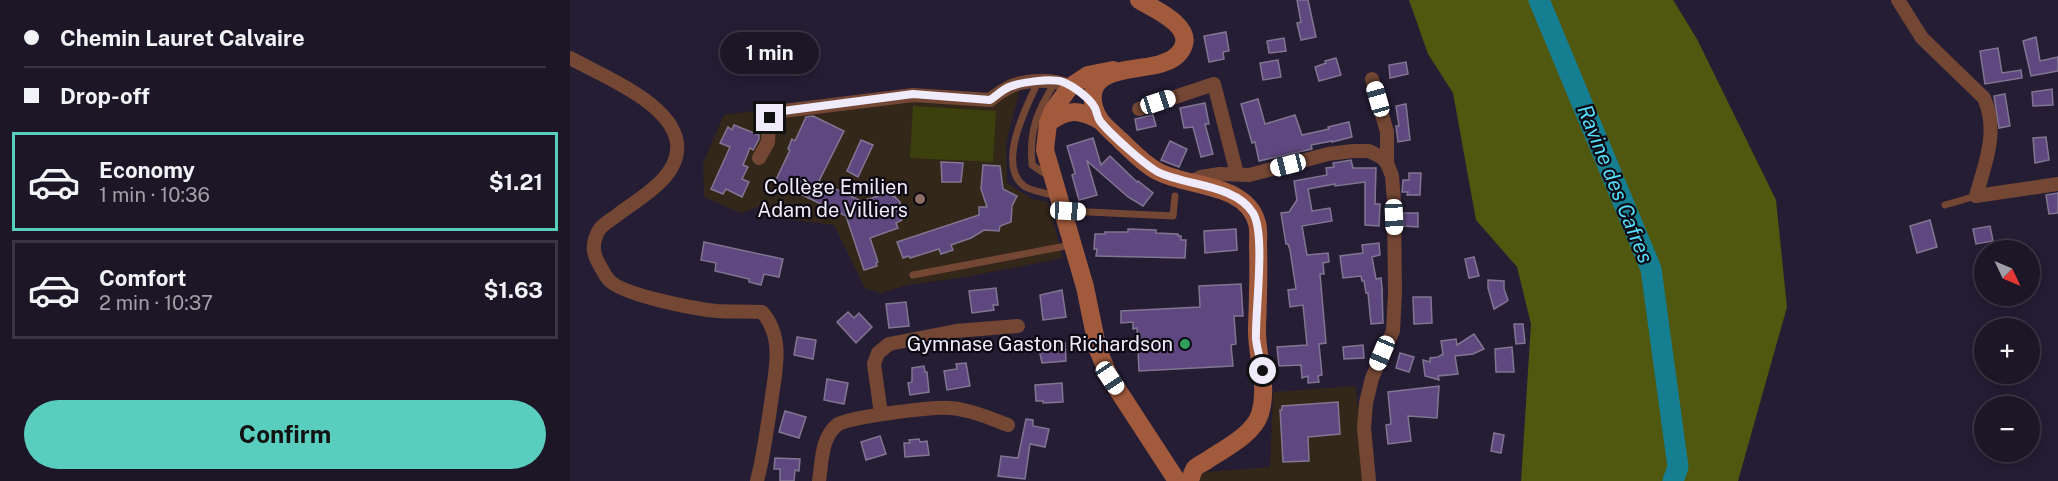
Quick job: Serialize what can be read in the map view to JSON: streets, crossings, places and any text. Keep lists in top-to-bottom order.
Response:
{
  "water": ["Ravine des Cafres"],
  "places": ["Collège Emilien Adam de Villiers", "Gymnase Gaston Richardson"],
  "north": "bottom right",
  "page": {
    "banner": ["Chemin Lauret Calvaire", "Drop-off"],
    "bubble": "1 min",
    "list": [
      {
        "name": "Economy",
        "note": "1 min · 10:36",
        "value": "$1.21"
      },
      {
        "name": "Comfort",
        "note": "2 min · 10:37",
        "value": "$1.63"
      }
    ],
    "map_buttons": ["+", "−"],
    "buttons": "Confirm"
  }
}
